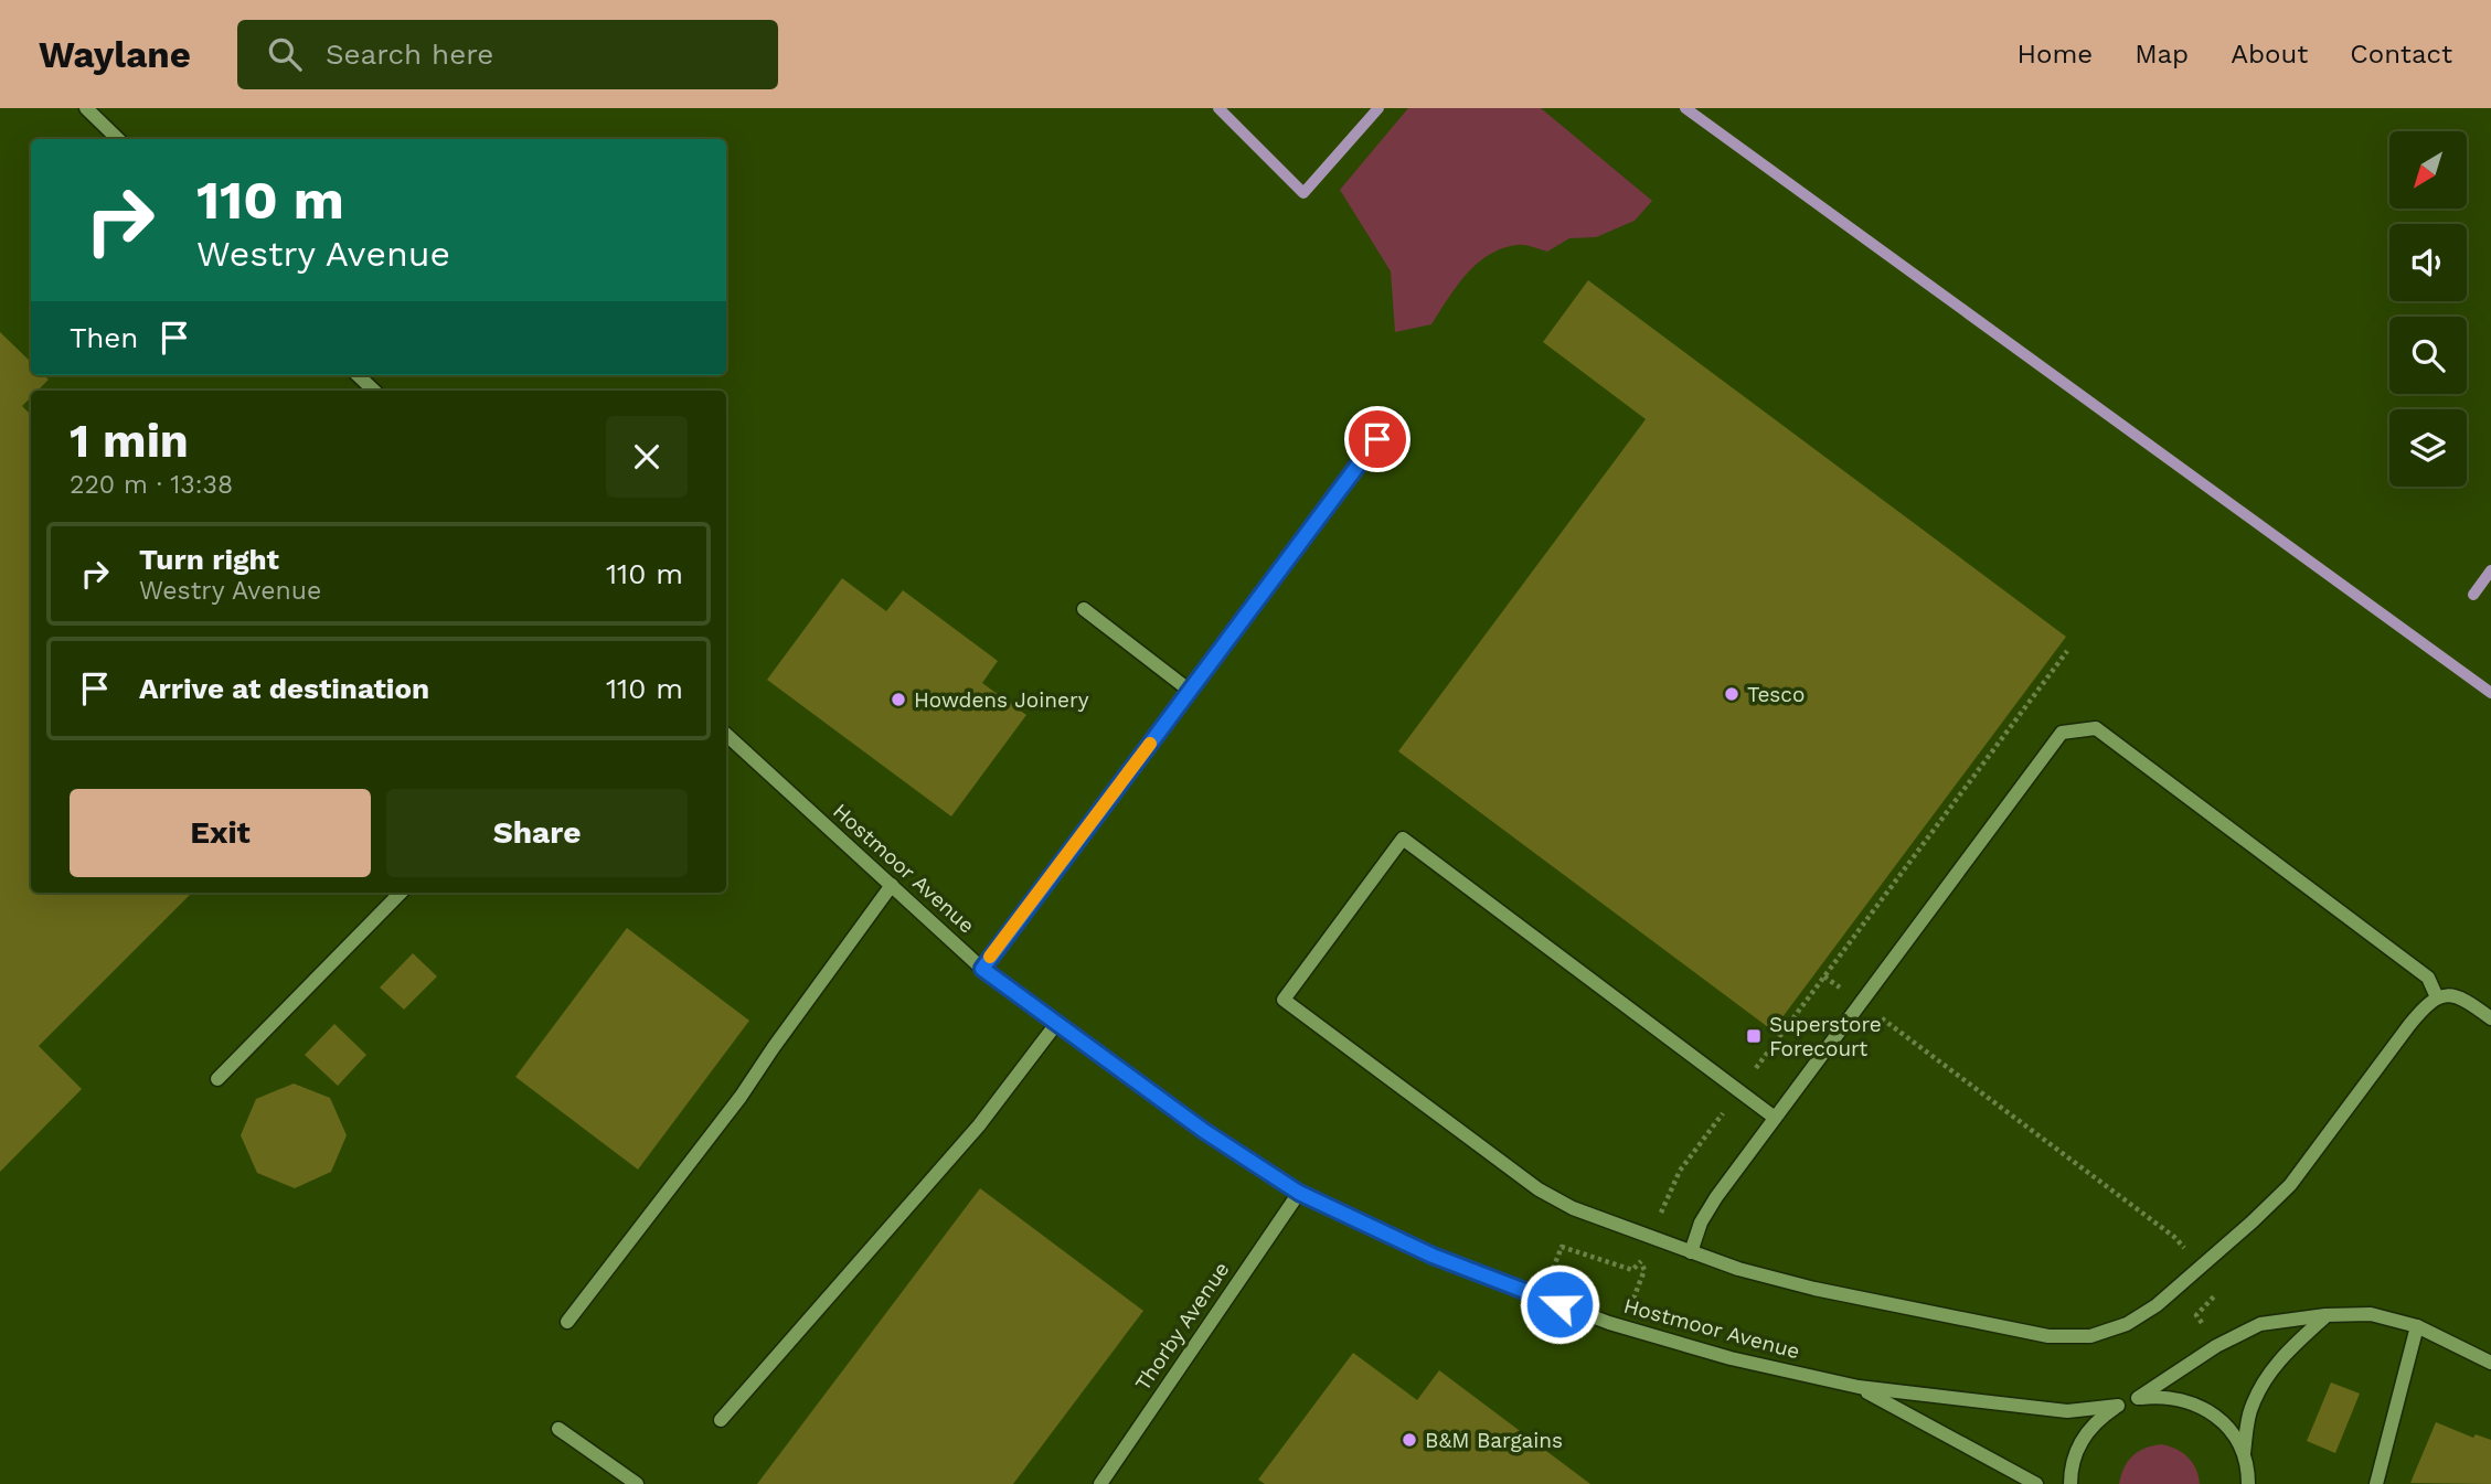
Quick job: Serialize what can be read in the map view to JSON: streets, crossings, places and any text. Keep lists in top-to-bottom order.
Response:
{
  "streets": {
    "street": ["Hostmoor Avenue", "Thorby Avenue"]
  },
  "crossings": [
    ["Hostmoor Avenue", "Thorby Avenue"]
  ],
  "places": {
    "other": ["Tesco", "Howdens Joinery", "B&M Bargains"],
    "transit": ["Superstore Forecourt"]
  },
  "north": "bottom left",
  "page": {
    "header": "Waylane",
    "search": "Search here",
    "nav": [
      "Home",
      "Map",
      "About",
      "Contact"
    ],
    "turn": ["110 m", "Westry Avenue"],
    "then": "Then",
    "heading": ["1 min", "220 m · 13:38"],
    "list": [
      {
        "name": "Turn right",
        "note": "Westry Avenue",
        "value": "110 m"
      },
      {
        "name": "Arrive at destination",
        "value": "110 m"
      }
    ],
    "buttons": ["Exit", "Share"]
  }
}
